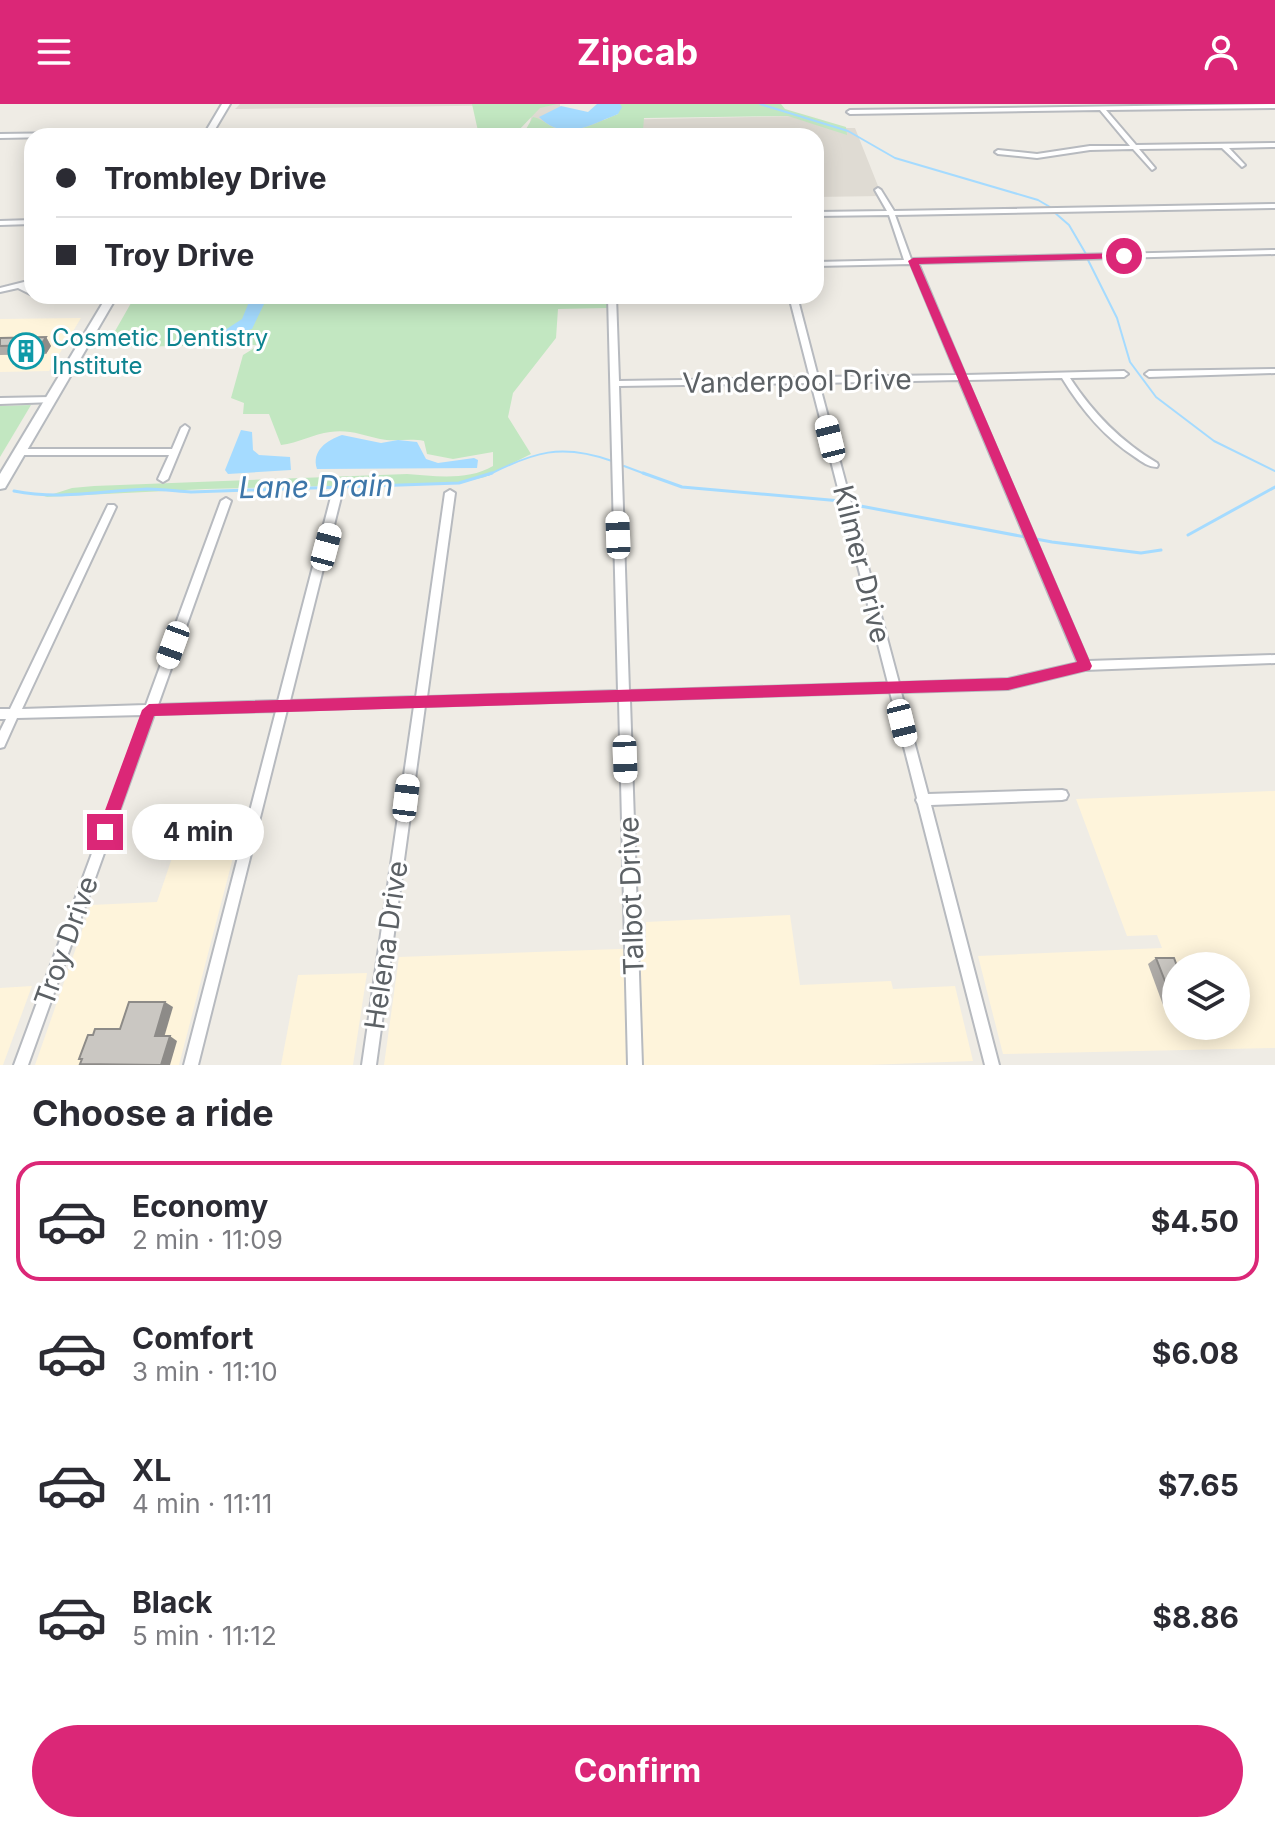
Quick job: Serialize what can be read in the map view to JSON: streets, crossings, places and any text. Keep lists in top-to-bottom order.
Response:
{
  "streets": {
    "street": [
      "Vanderpool Drive",
      "Kilmer Drive",
      "Talbot Drive",
      "Troy Drive",
      "Helena Drive"
    ]
  },
  "crossings": [
    ["Vanderpool Drive", "Kilmer Drive"],
    ["Vanderpool Drive", "Talbot Drive"]
  ],
  "water": ["Lane Drain"],
  "places": {
    "building": ["Cosmetic Dentistry Institute"]
  },
  "page": {
    "header": "Zipcab",
    "banner": ["Trombley Drive", "Troy Drive"],
    "bubble": "4 min",
    "heading": "Choose a ride",
    "list": [
      {
        "name": "Economy",
        "note": "2 min · 11:09",
        "value": "$4.50"
      },
      {
        "name": "Comfort",
        "note": "3 min · 11:10",
        "value": "$6.08"
      },
      {
        "name": "XL",
        "note": "4 min · 11:11",
        "value": "$7.65"
      },
      {
        "name": "Black",
        "note": "5 min · 11:12",
        "value": "$8.86"
      }
    ],
    "buttons": "Confirm"
  }
}
